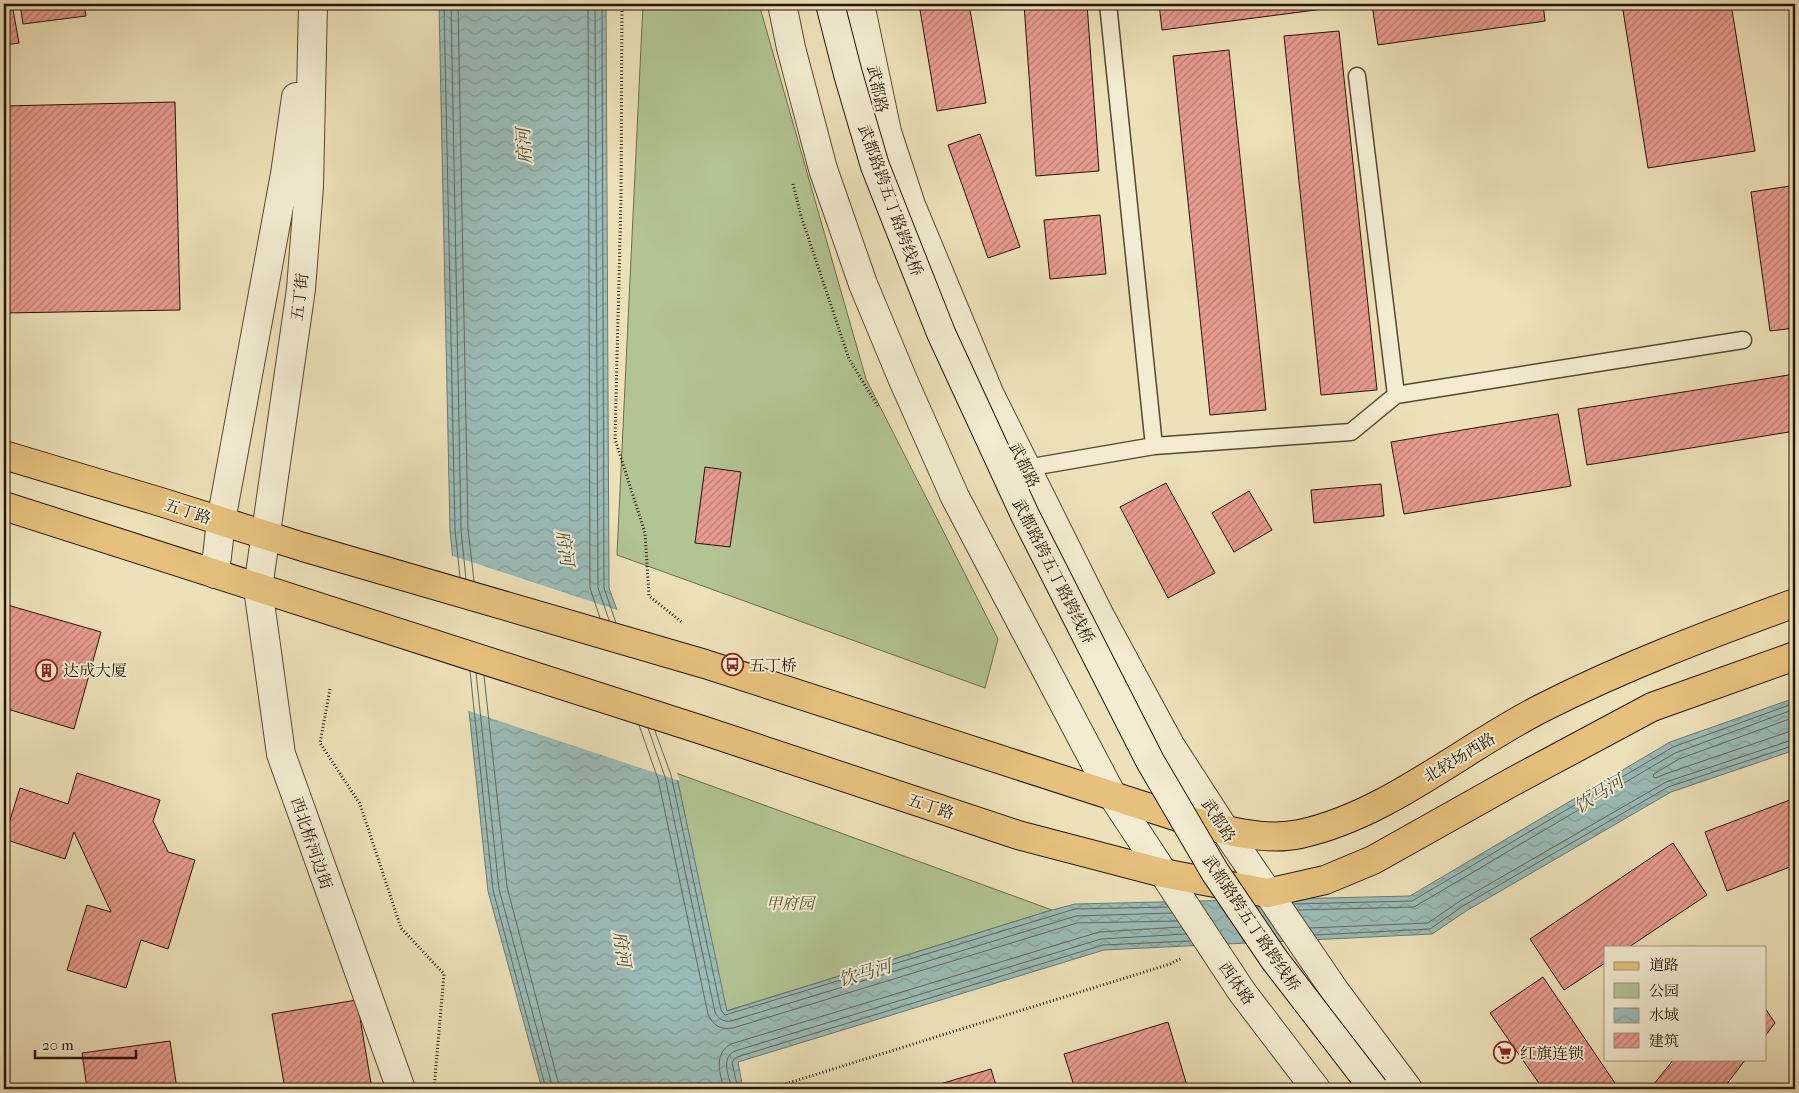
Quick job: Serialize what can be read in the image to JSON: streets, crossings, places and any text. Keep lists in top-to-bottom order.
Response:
{
  "streets": {
    "main road": ["五丁路", "北较场西路"],
    "street": [
      "武都路",
      "武都路跨五丁路跨线桥",
      "五丁街",
      "西北桥河边街",
      "西体路"
    ]
  },
  "crossings": [
    ["武都路", "北较场西路"],
    ["五丁街", "五丁路"],
    ["五丁街", "西北桥河边街"],
    ["五丁路", "北较场西路"],
    ["五丁路", "西北桥河边街"],
    ["五丁路", "西体路"]
  ],
  "water": ["府河", "饮马河"],
  "parks": ["甲府园"],
  "places": {
    "bus stop": ["五丁桥"],
    "building": ["达成大厦"],
    "supermarket": ["红旗连锁"]
  },
  "legend": [
    "道路",
    "公园",
    "水域",
    "建筑"
  ],
  "scale_bar": "20 m"
}
